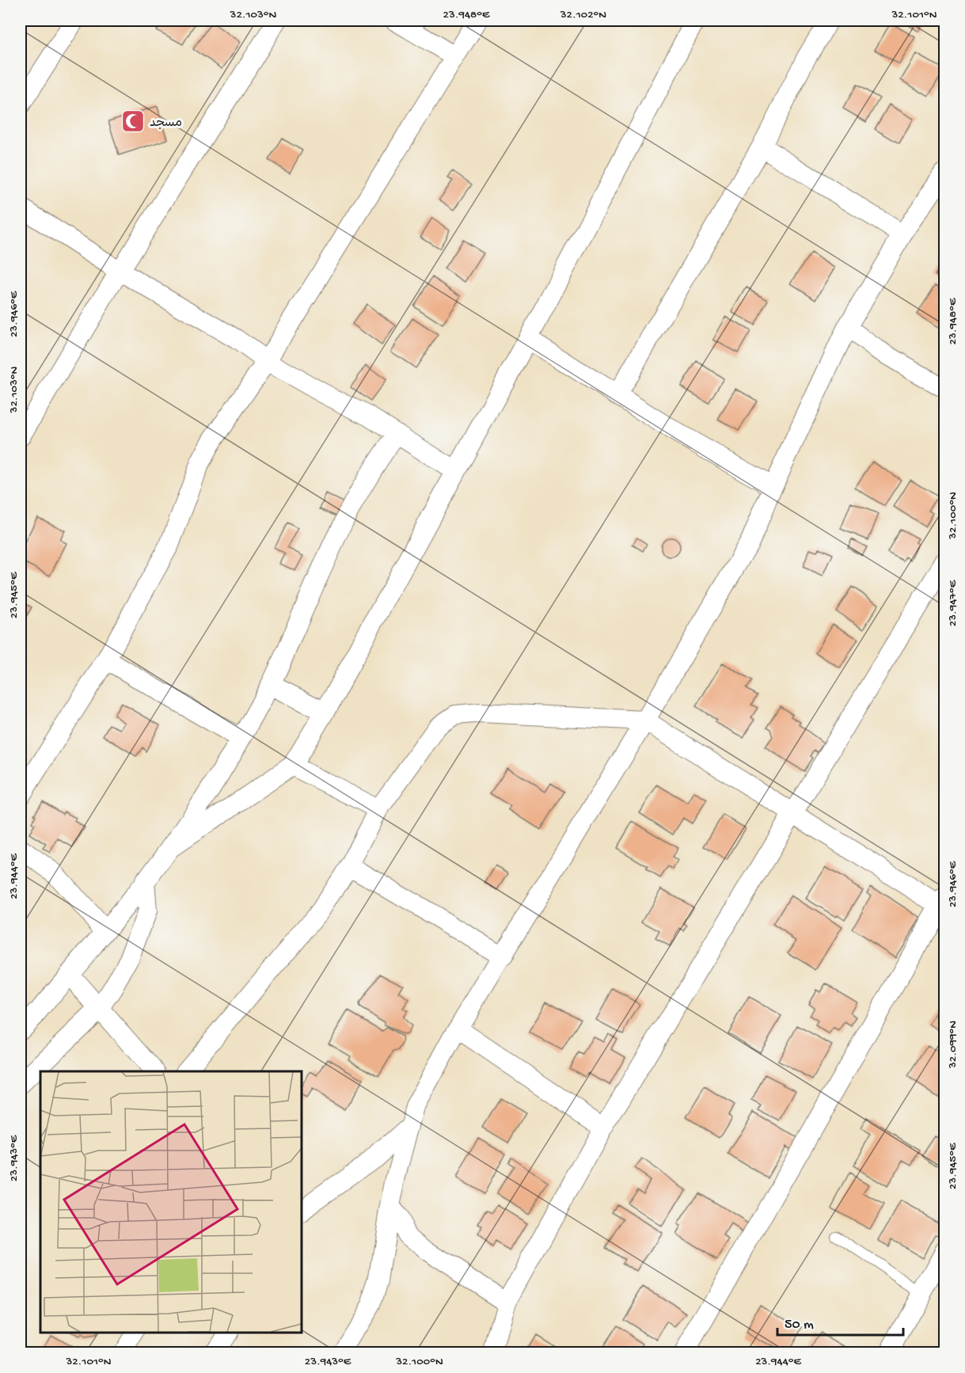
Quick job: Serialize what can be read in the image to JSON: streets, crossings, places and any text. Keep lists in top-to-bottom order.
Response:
{
  "places": {
    "mosque": ["مسجد"]
  },
  "scale_bar": "50 m",
  "coordinates": [
    "32.103°N",
    "23.948°E",
    "32.102°N",
    "32.101°N",
    "23.946°E",
    "32.100°N",
    "23.945°E",
    "23.947°E",
    "23.944°E",
    "32.099°N",
    "23.943°E"
  ]
}
